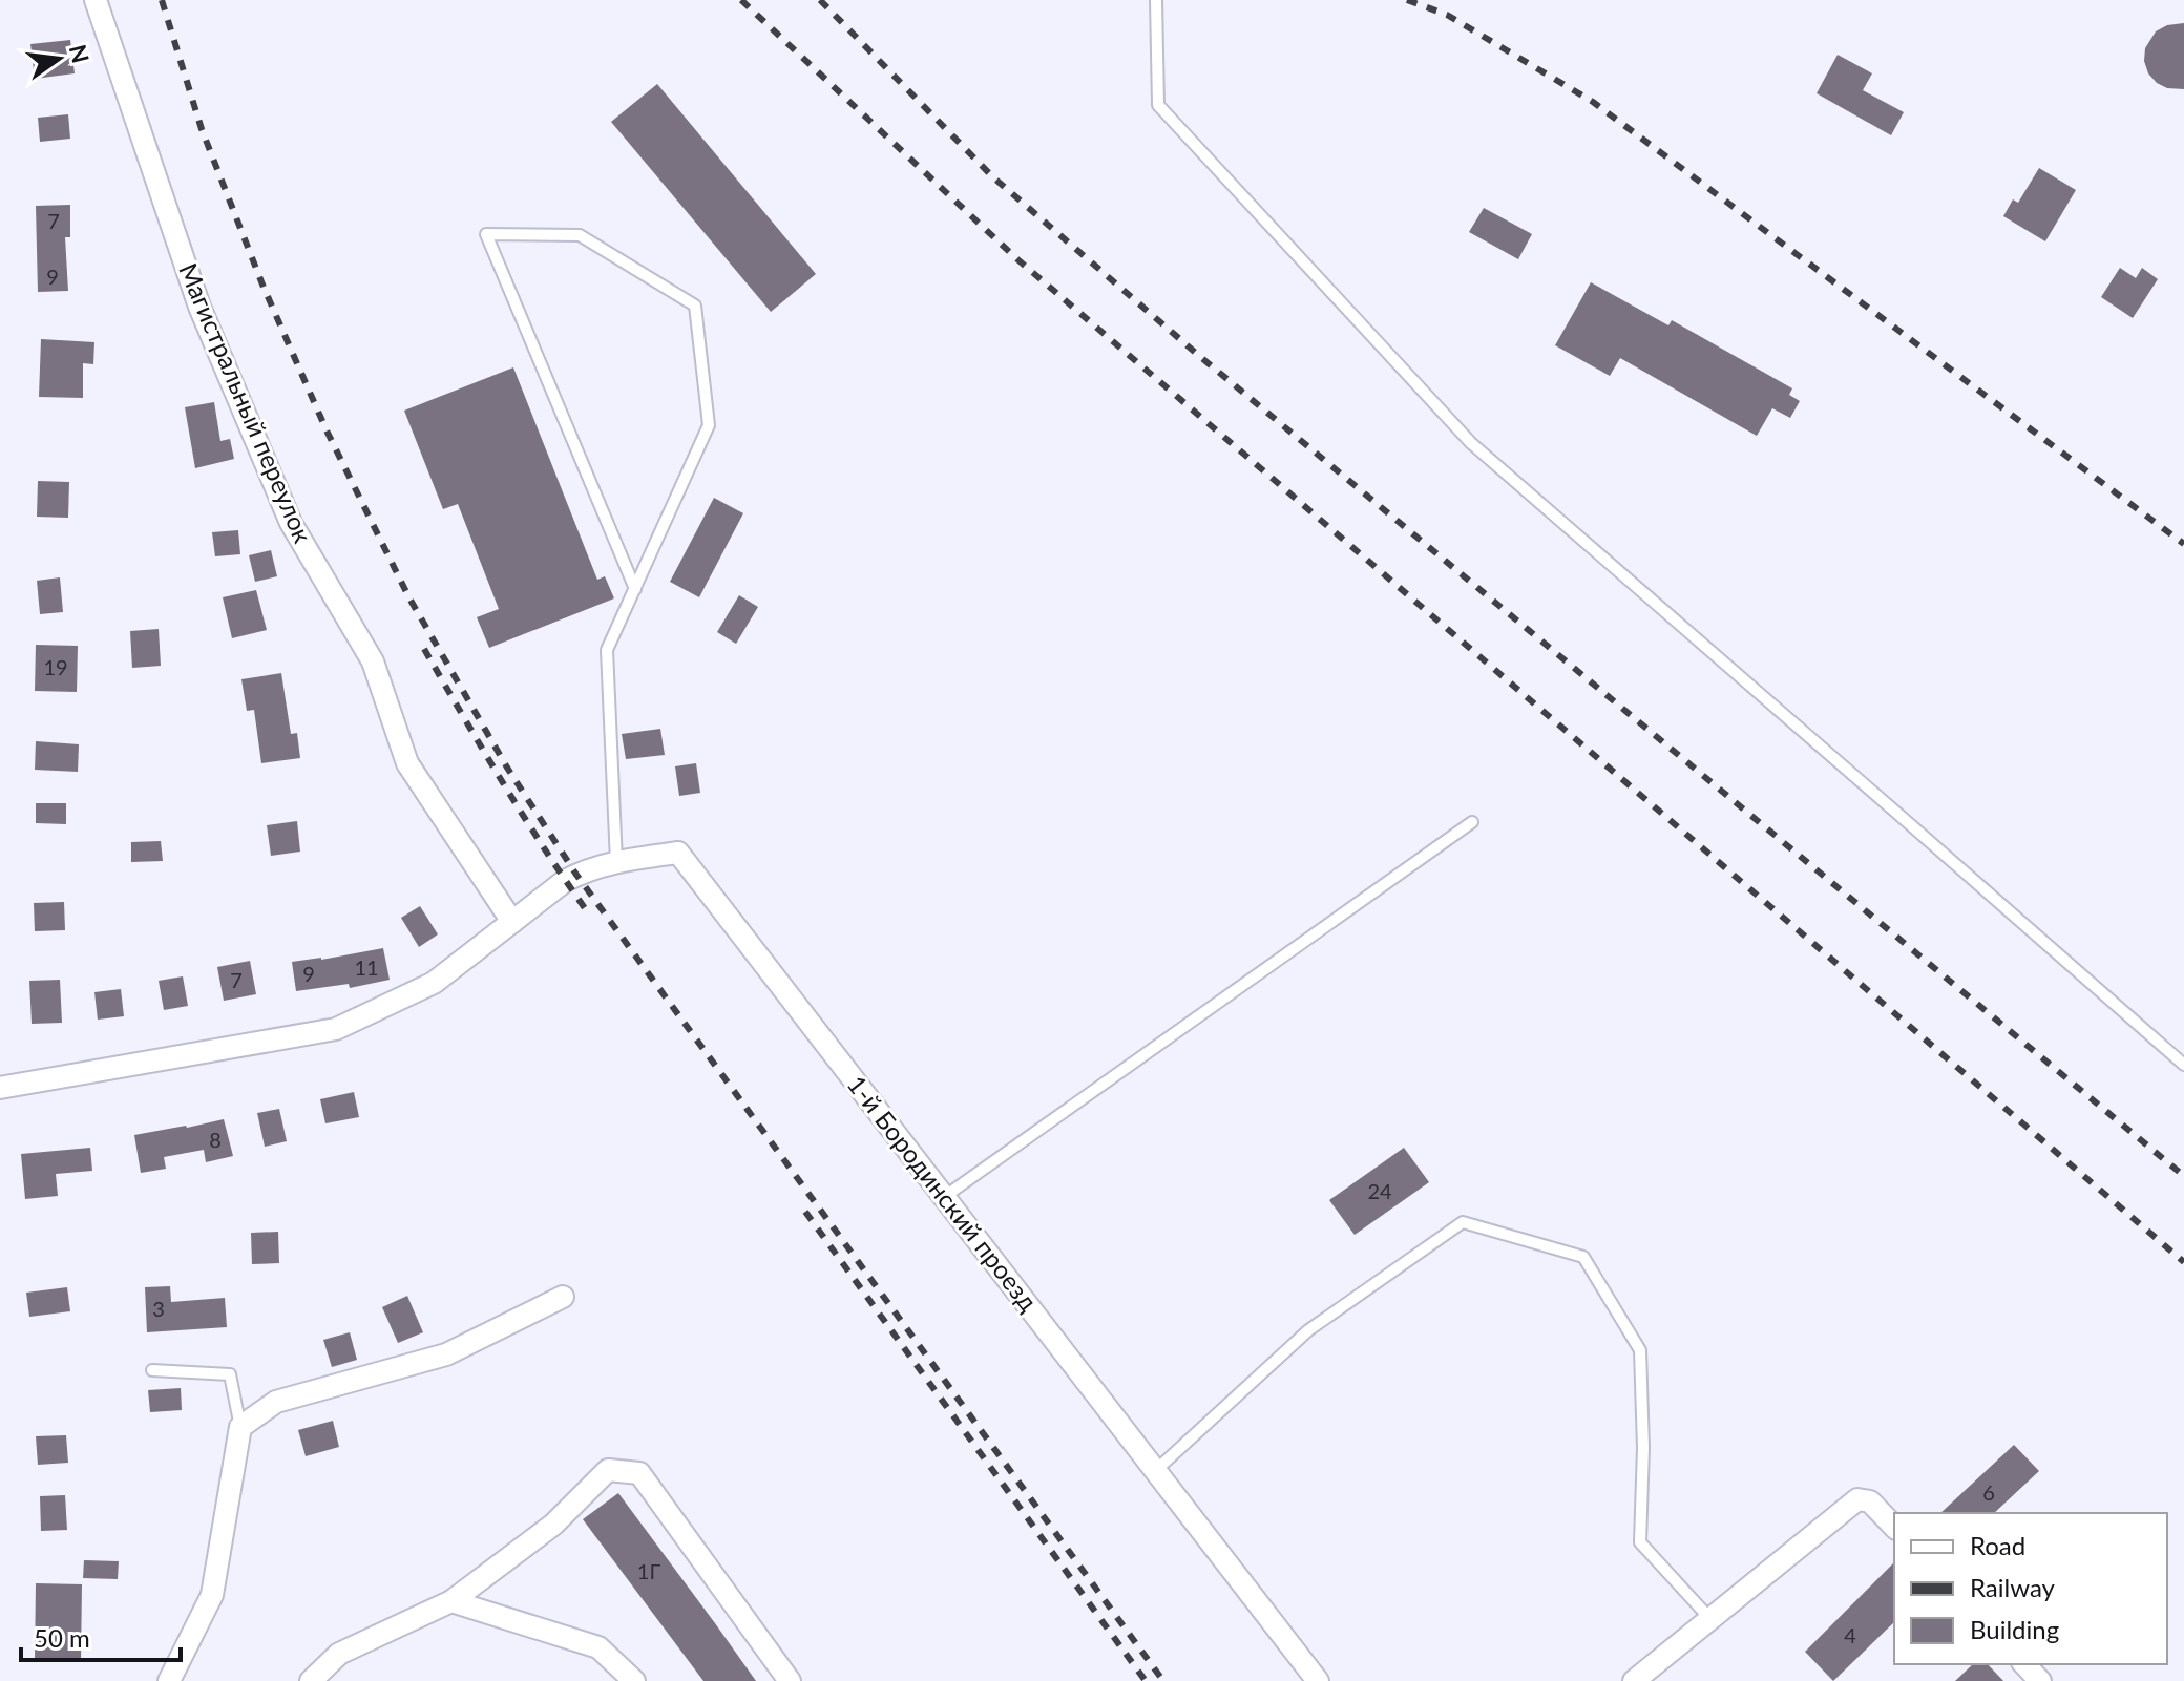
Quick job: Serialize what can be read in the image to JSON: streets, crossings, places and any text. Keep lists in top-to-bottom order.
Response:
{
  "streets": {
    "street": ["Магистральный переулок", "1-й Бородинский проезд"]
  },
  "crossings": [
    ["Магистральный переулок", "1-й Бородинский проезд"]
  ],
  "house_numbers": [
    "7",
    "9",
    "19",
    "11",
    "9",
    "7",
    "8",
    "24",
    "3",
    "6",
    "1Г",
    "4"
  ],
  "legend": ["Road", "Railway", "Building"],
  "scale_bar": "50 m",
  "north": "right"
}
